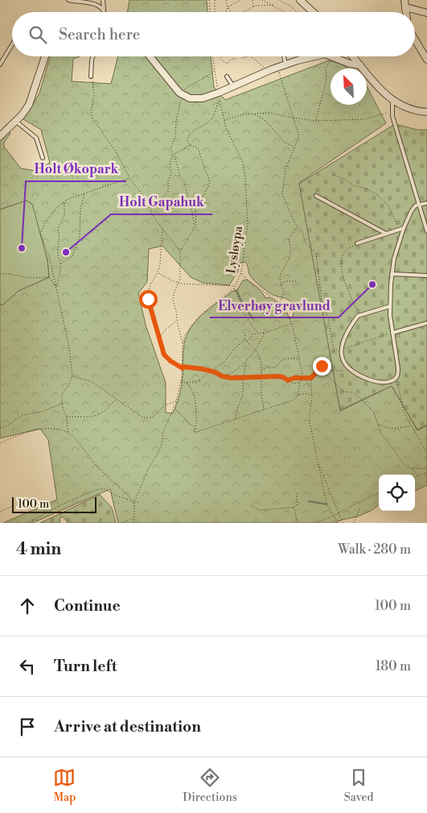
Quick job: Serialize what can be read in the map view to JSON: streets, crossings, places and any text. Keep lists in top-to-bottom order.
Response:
{
  "streets": {
    "path": ["Lysløypa"]
  },
  "places": ["Holt Økopark", "Holt Gapahuk", "Elverhøy gravlund"],
  "scale_bar": "100 m",
  "north": "top left",
  "page": {
    "search": "Search here",
    "scale": "100 m",
    "heading": ["4 min", "Walk · 280 m"],
    "list": [
      ["Continue", "100 m"],
      ["Turn left", "180 m"],
      "Arrive at destination"
    ],
    "nav": ["Map", "Directions", "Saved"]
  }
}
